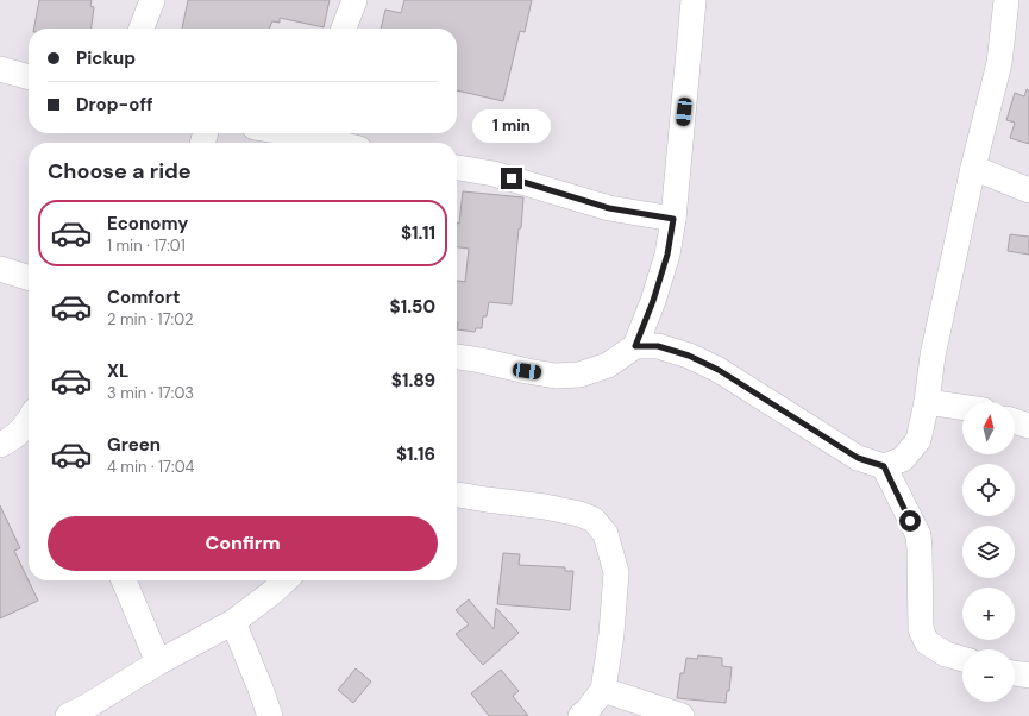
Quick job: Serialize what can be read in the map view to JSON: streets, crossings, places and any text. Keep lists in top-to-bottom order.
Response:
{
  "north": "top",
  "page": {
    "banner": ["Pickup", "Drop-off"],
    "bubble": "1 min",
    "heading": "Choose a ride",
    "list": [
      {
        "name": "Economy",
        "note": "1 min · 17:01",
        "value": "$1.11"
      },
      {
        "name": "Comfort",
        "note": "2 min · 17:02",
        "value": "$1.50"
      },
      {
        "name": "XL",
        "note": "3 min · 17:03",
        "value": "$1.89"
      },
      {
        "name": "Green",
        "note": "4 min · 17:04",
        "value": "$1.16"
      }
    ],
    "map_buttons": ["+", "−"],
    "buttons": "Confirm"
  }
}
